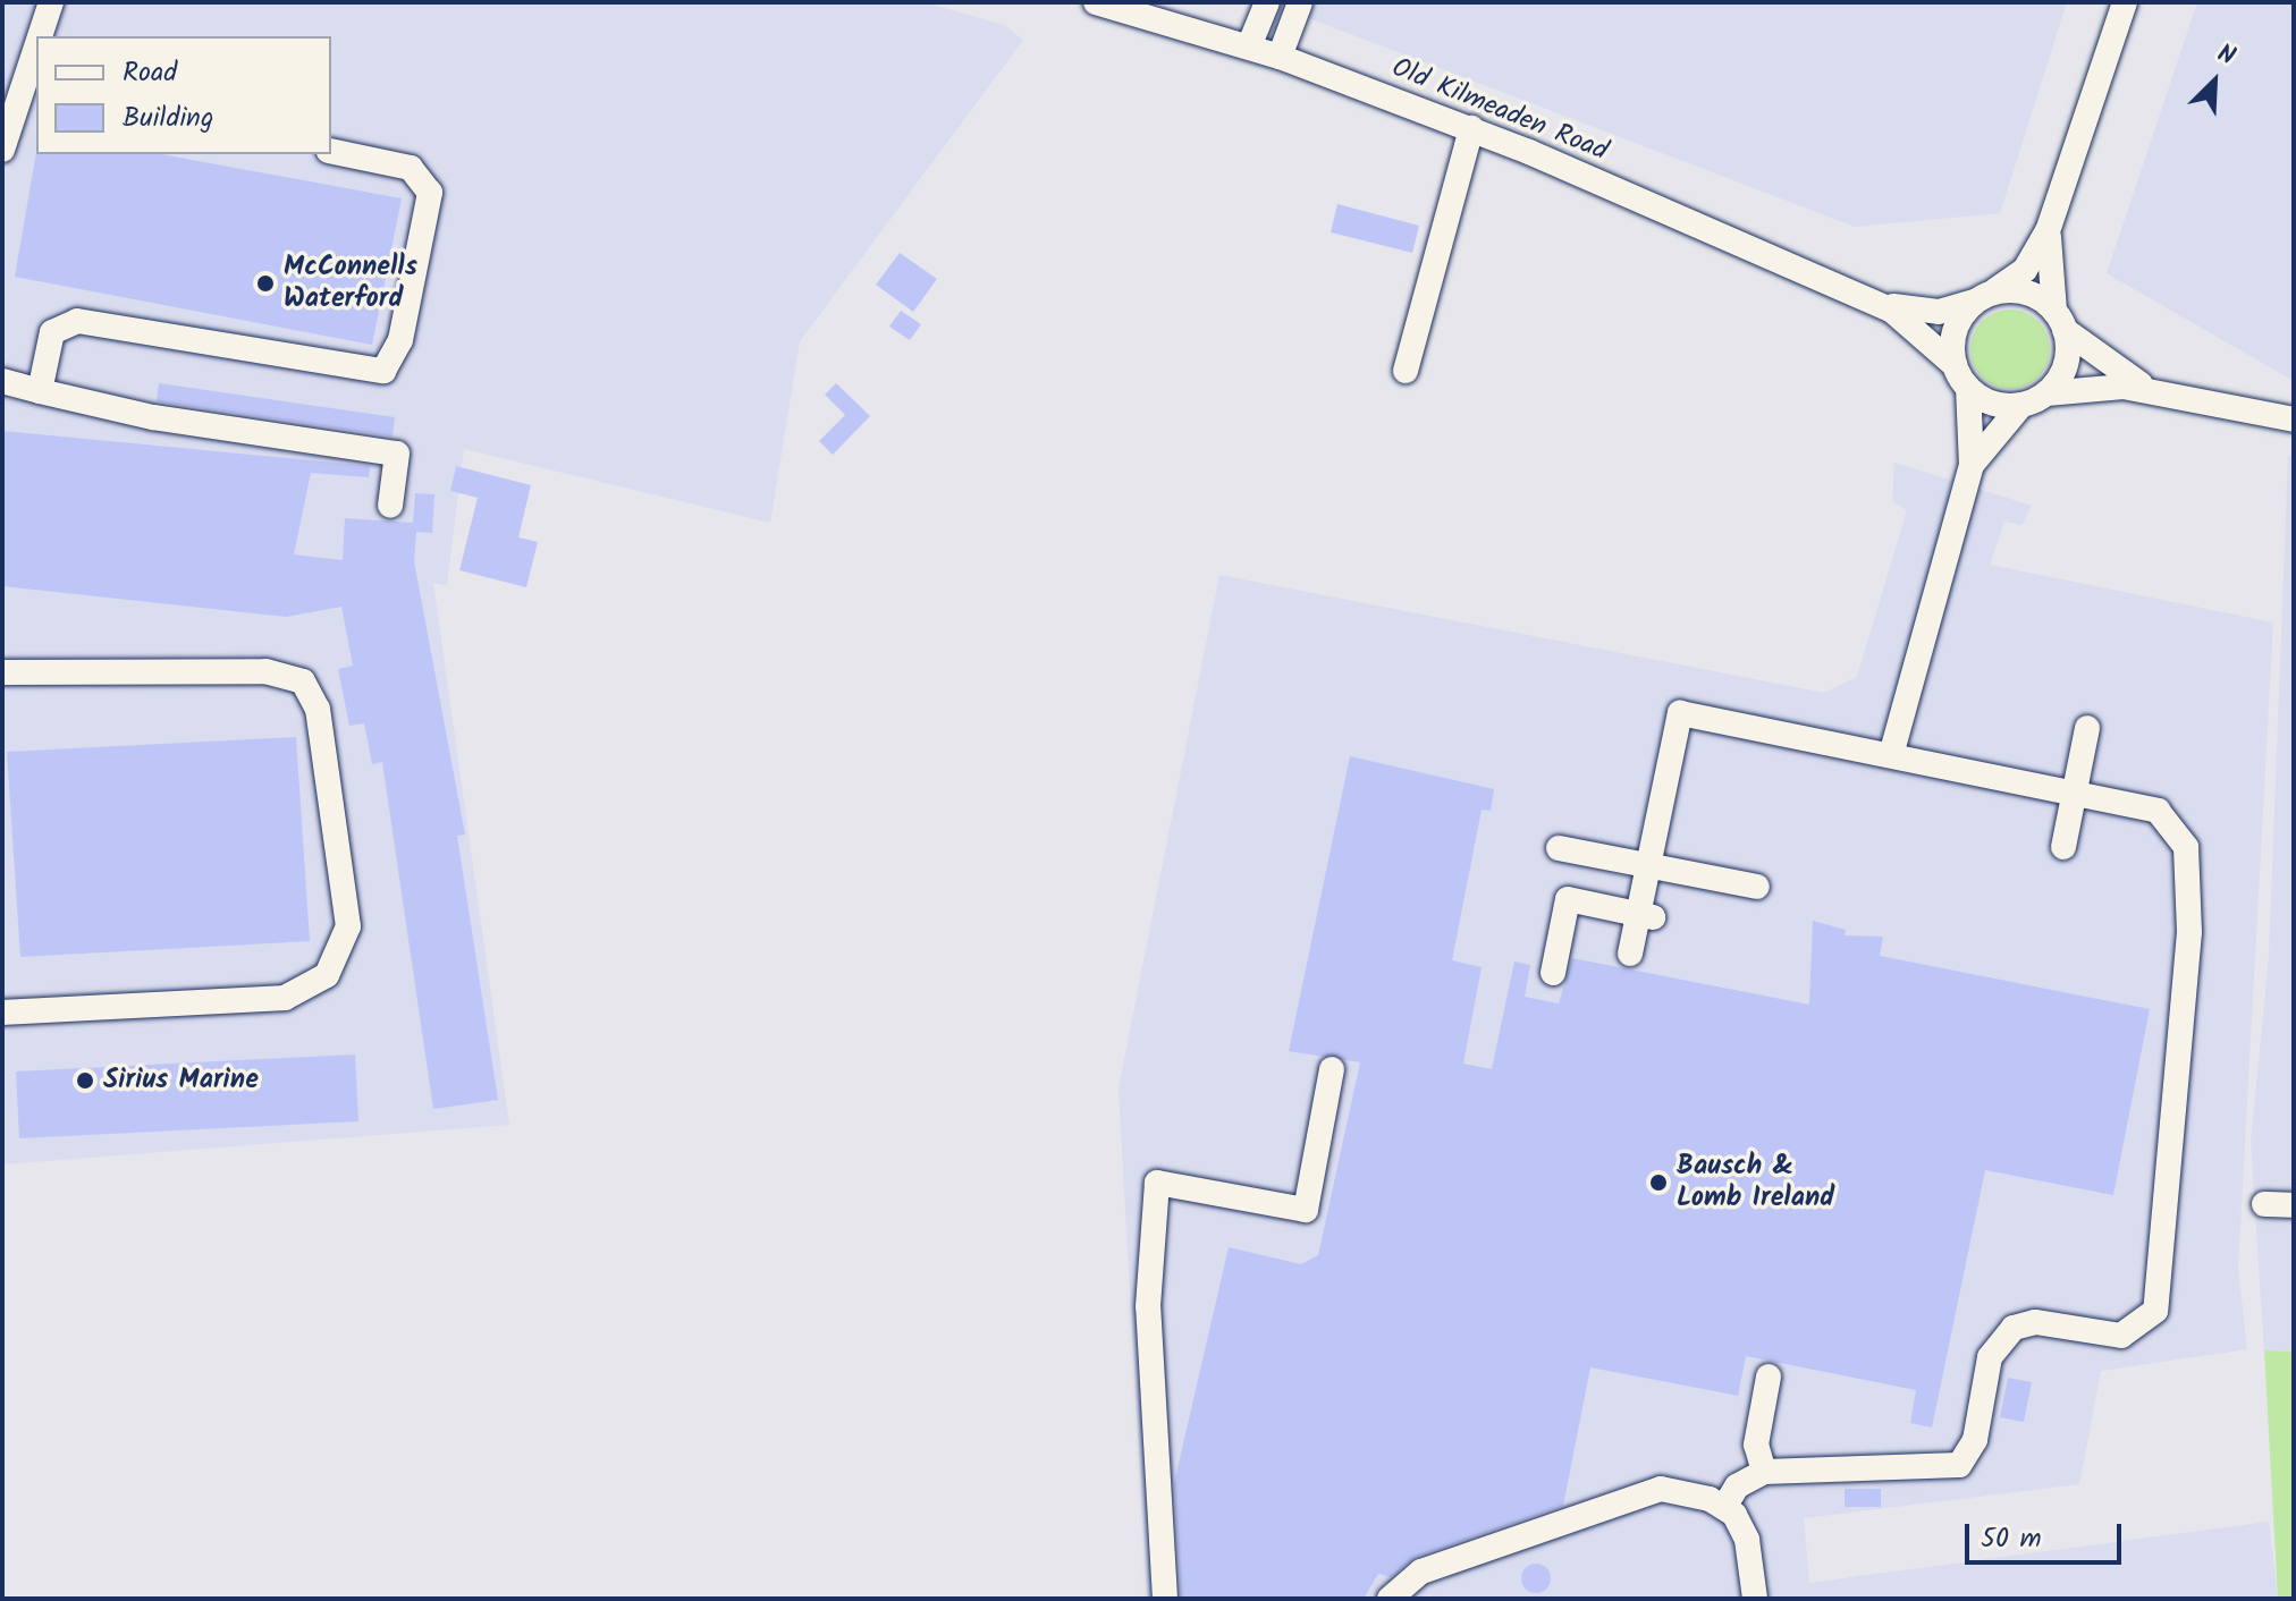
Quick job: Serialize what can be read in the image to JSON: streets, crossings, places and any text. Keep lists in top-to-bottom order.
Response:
{
  "streets": {
    "street": ["Old Kilmeaden Road"]
  },
  "places": ["McConnells Waterford", "Sirius Marine", "Bausch & Lomb Ireland"],
  "legend": ["Road", "Building"],
  "scale_bar": "50 m",
  "north": "top right"
}
